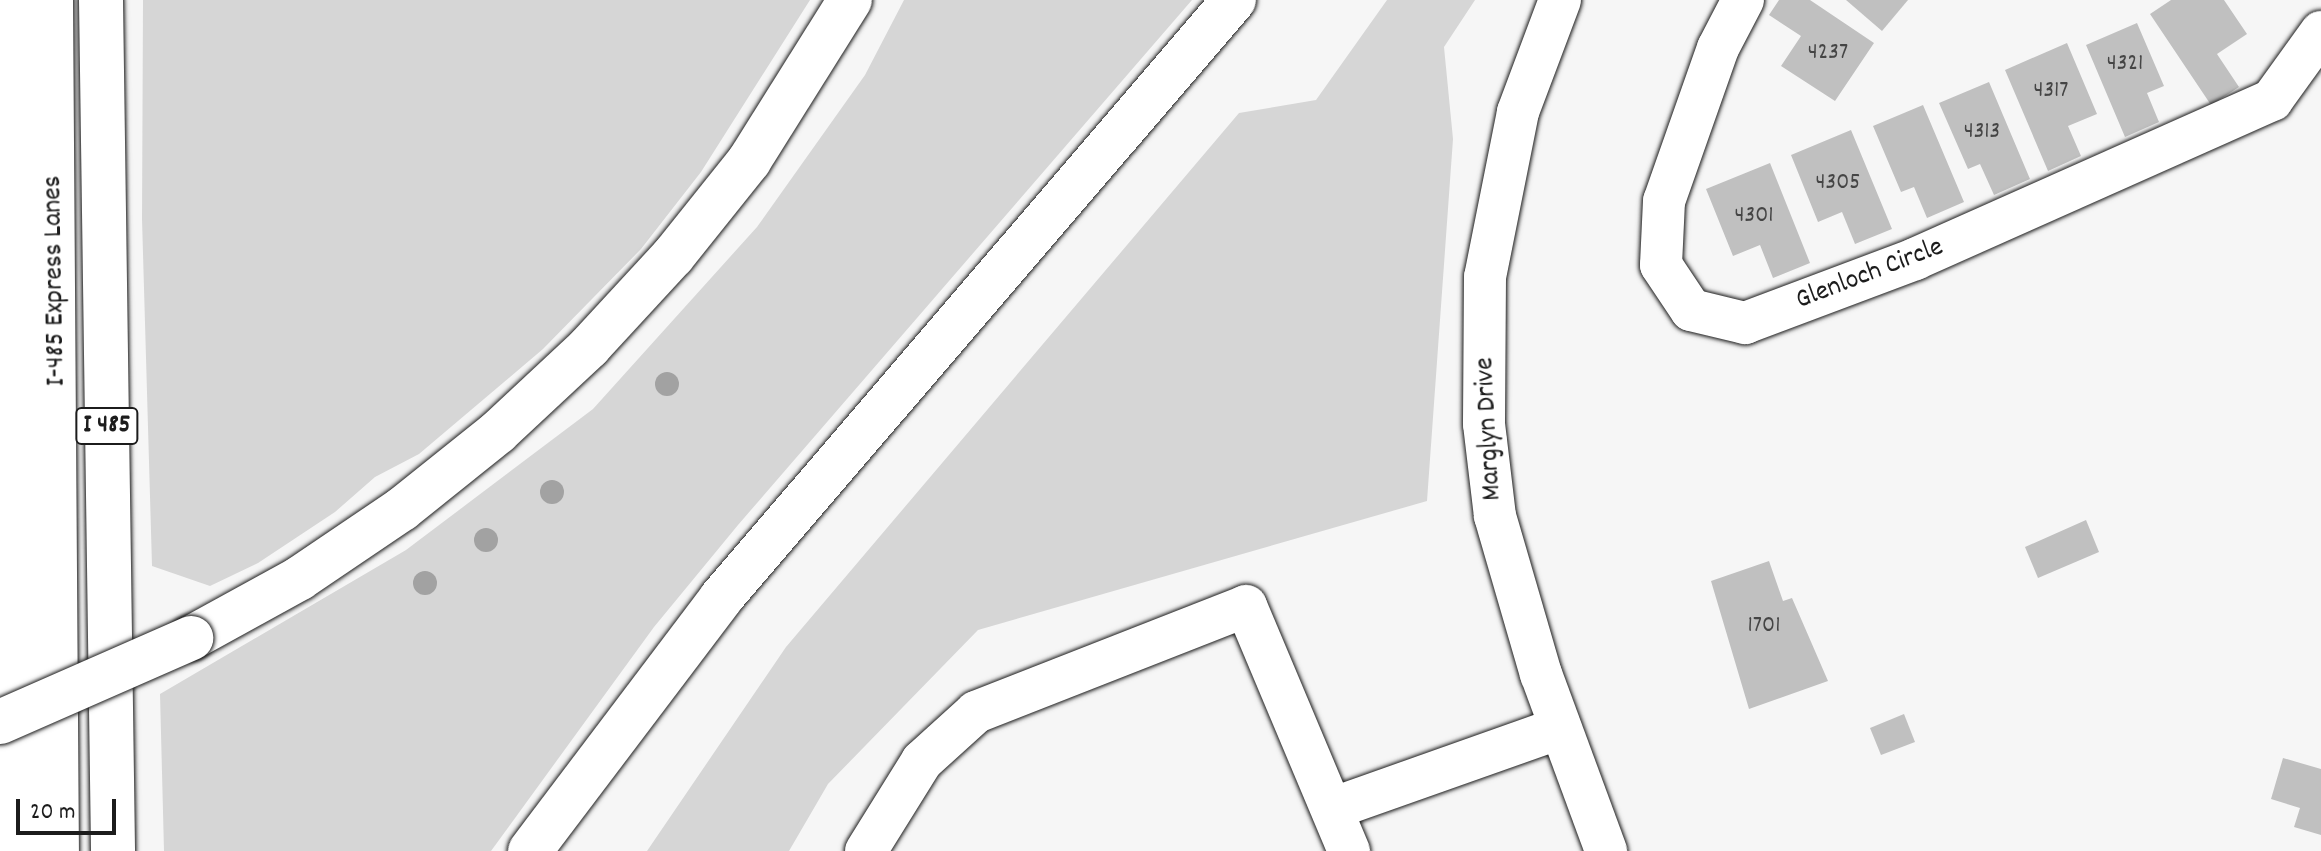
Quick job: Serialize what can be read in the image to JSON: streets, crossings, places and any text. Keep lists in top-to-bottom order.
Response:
{
  "streets": {
    "highway": ["I-485 Express Lanes", "I 485"],
    "street": ["Glenloch Circle", "Marglyn Drive"]
  },
  "house_numbers": [
    "4237",
    "4321",
    "4317",
    "4313",
    "4305",
    "4301",
    "1701"
  ],
  "scale_bar": "20 m"
}
